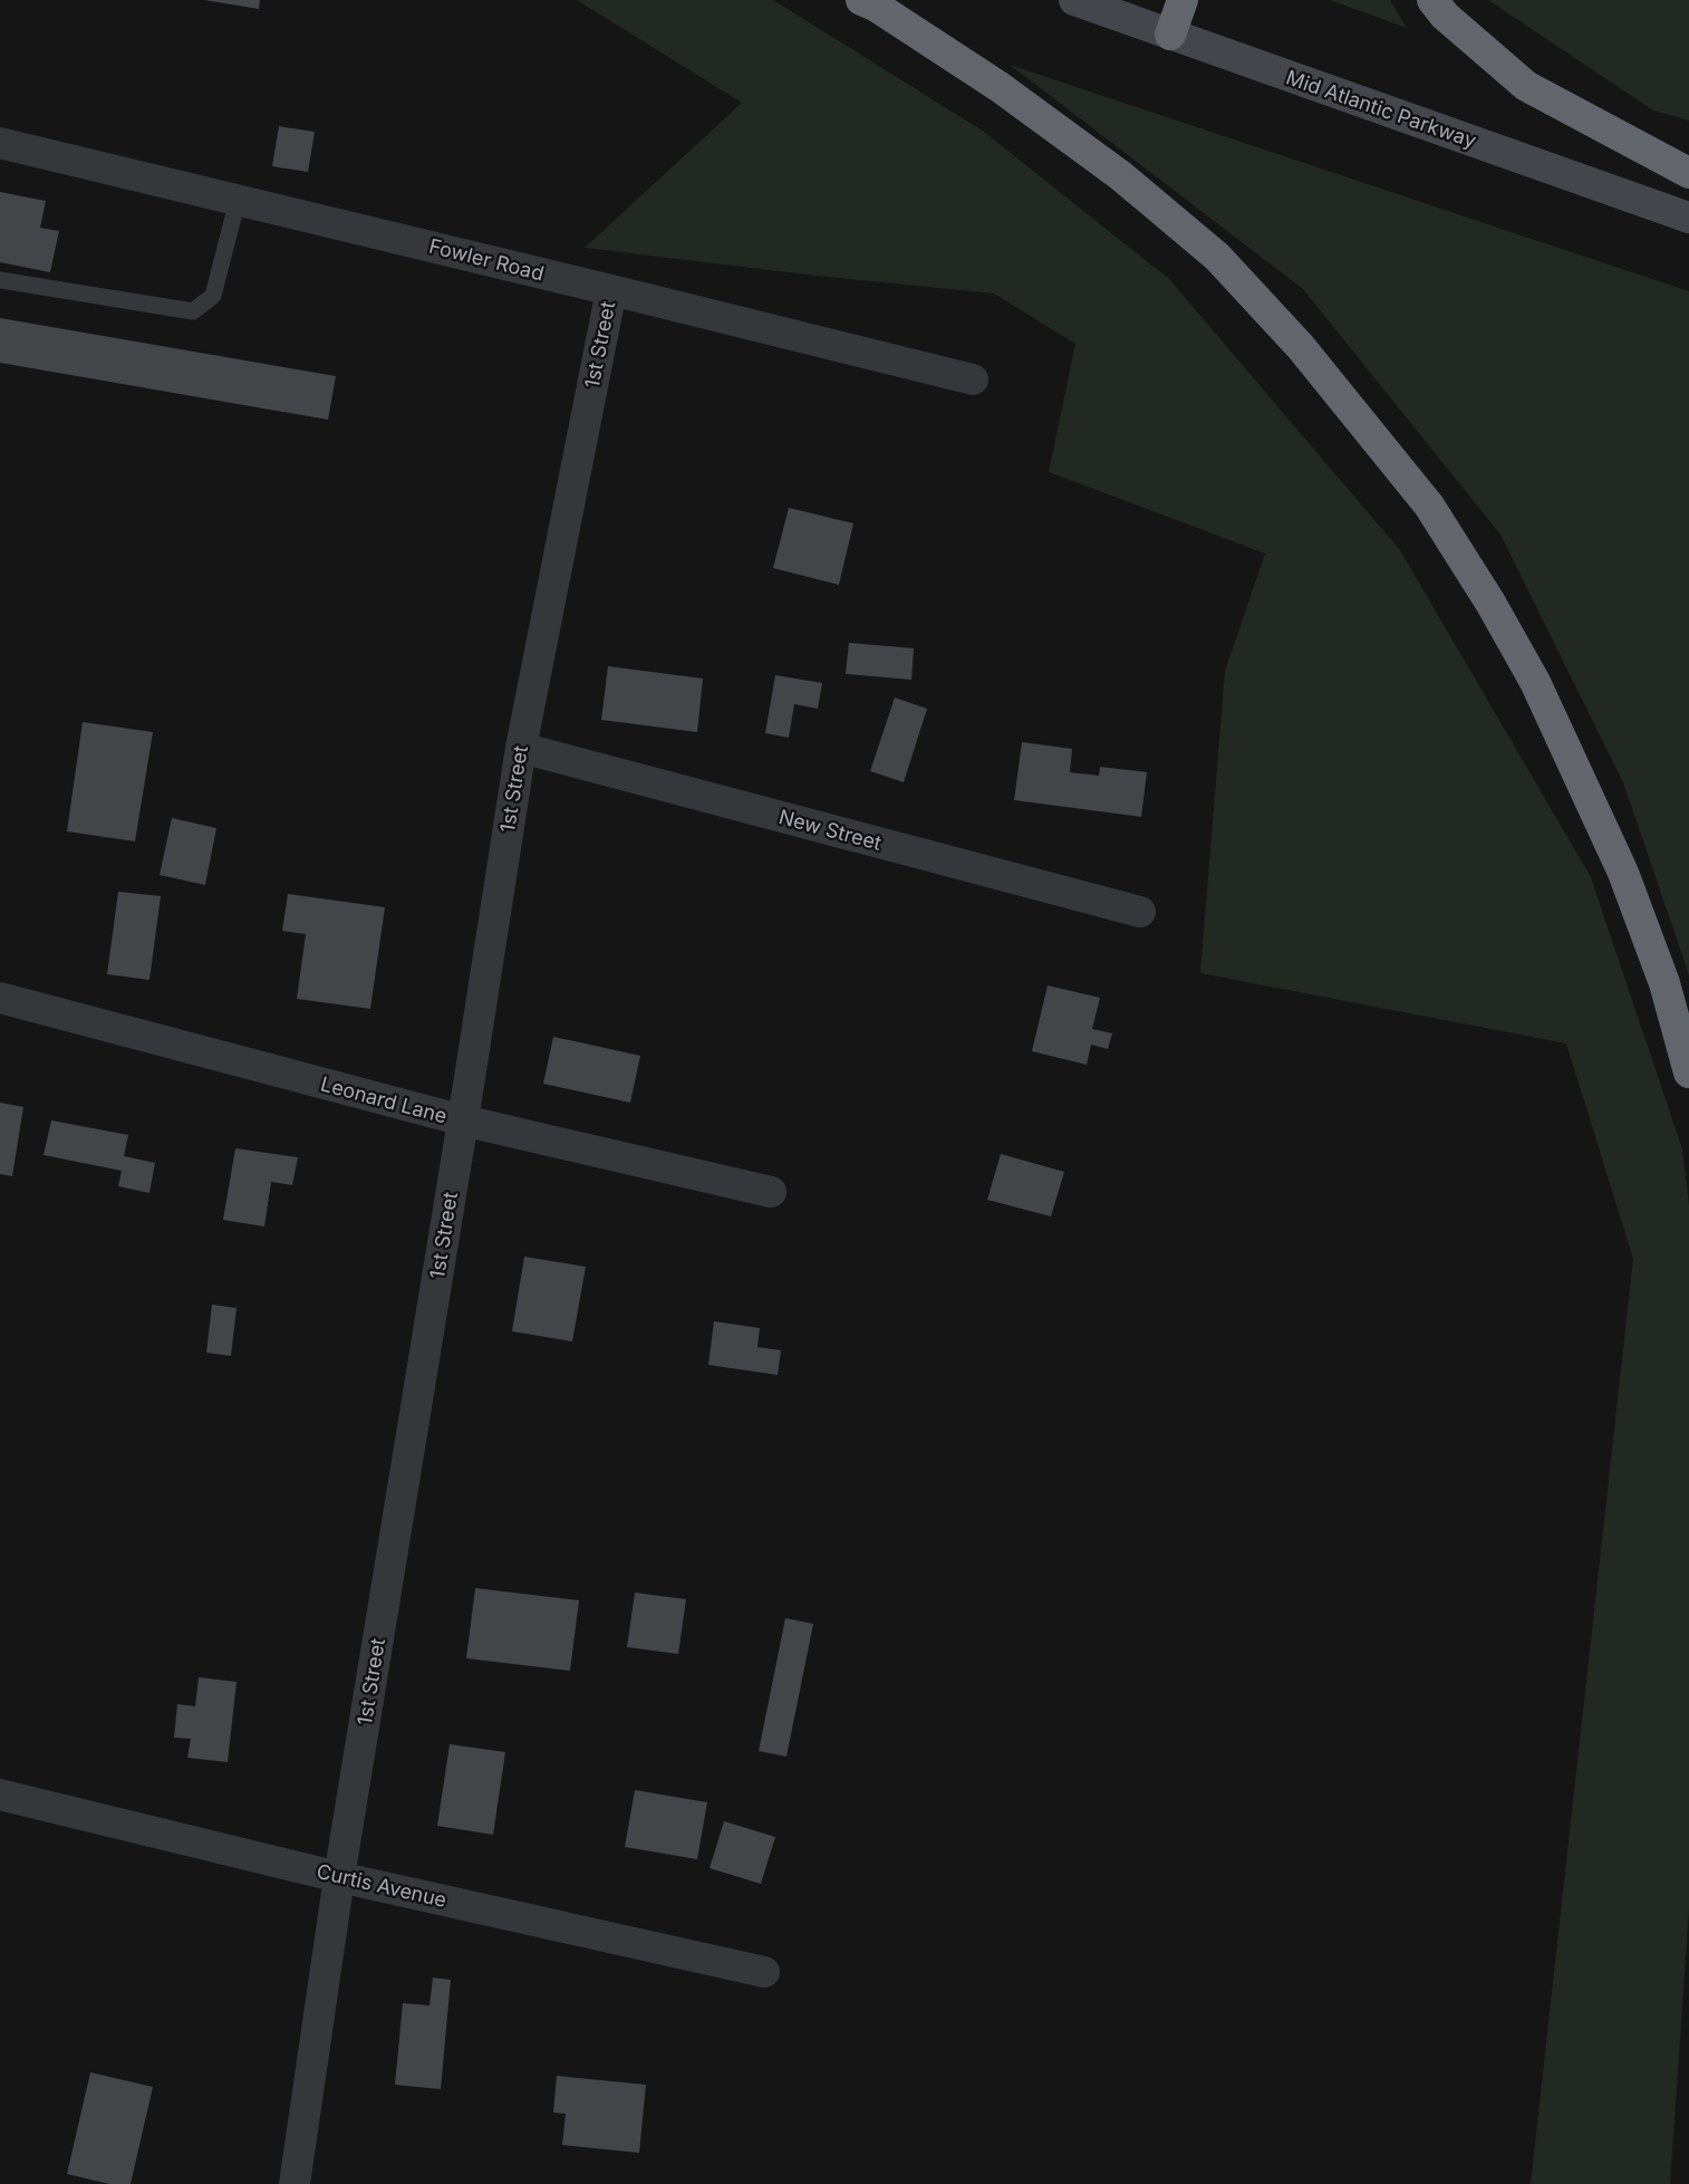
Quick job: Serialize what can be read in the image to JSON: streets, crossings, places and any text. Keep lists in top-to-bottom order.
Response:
{
  "streets": {
    "main road": ["Mid Atlantic Parkway"],
    "street": [
      "Fowler Road",
      "1st Street",
      "New Street",
      "Leonard Lane",
      "Curtis Avenue"
    ]
  },
  "crossings": [
    ["Fowler Road", "1st Street"],
    ["1st Street", "New Street"],
    ["1st Street", "Leonard Lane"],
    ["1st Street", "Curtis Avenue"]
  ]
}
